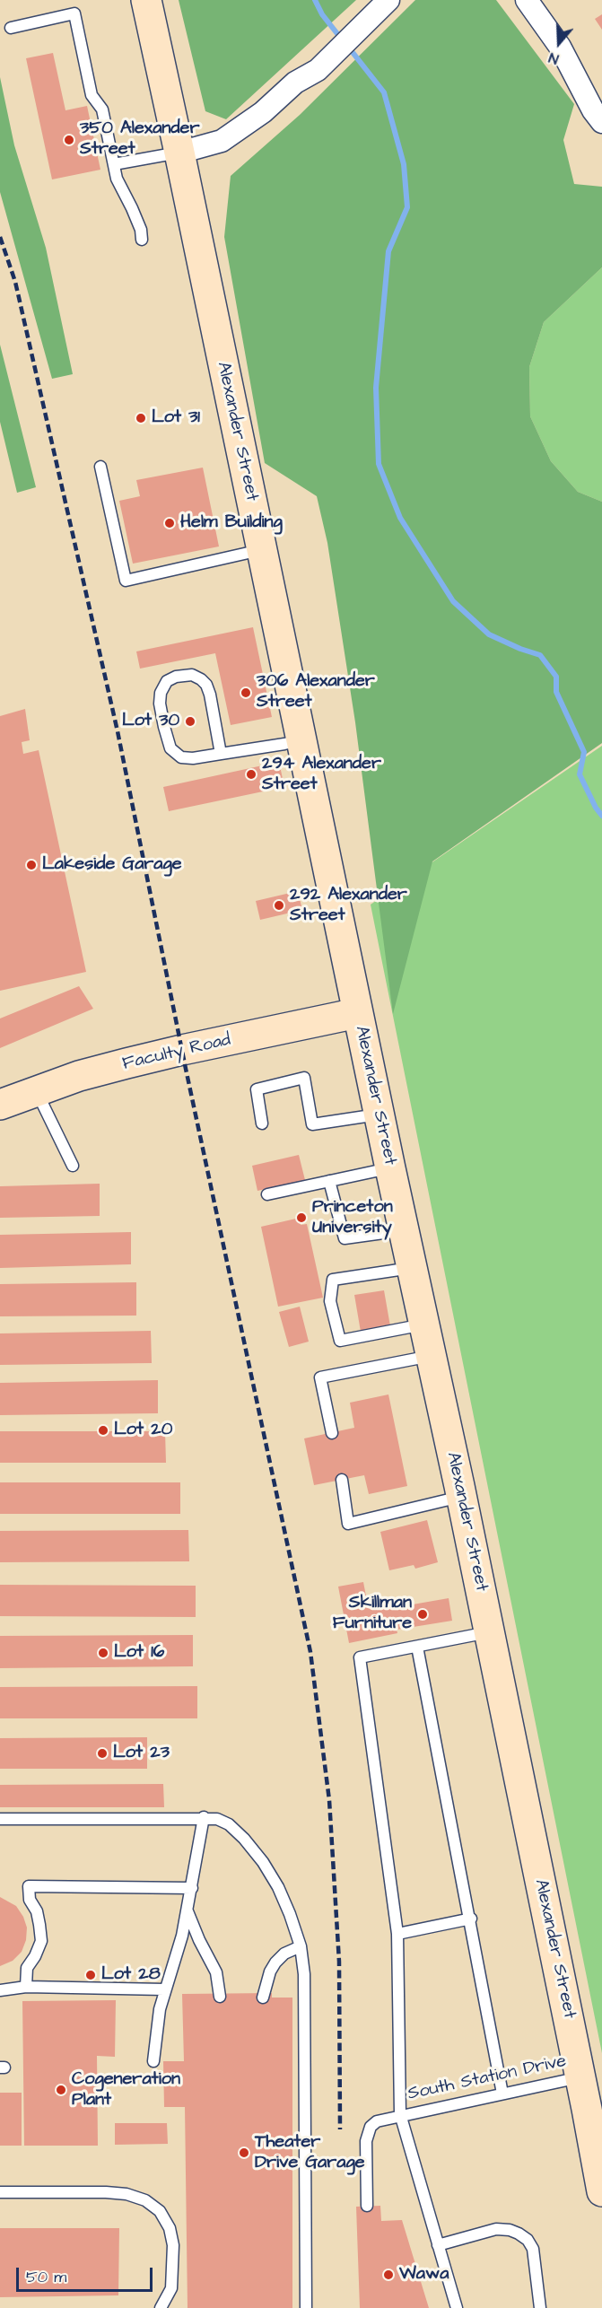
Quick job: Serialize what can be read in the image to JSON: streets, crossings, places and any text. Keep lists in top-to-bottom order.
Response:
{
  "streets": {
    "main road": ["Alexander Street", "Faculty Road"],
    "lane": ["South Station Drive"]
  },
  "crossings": [
    ["Alexander Street", "Faculty Road"],
    ["Alexander Street", "South Station Drive"]
  ],
  "places": [
    "350 Alexander Street",
    "Lot 31",
    "Helm Building",
    "306 Alexander Street",
    "Lot 30",
    "294 Alexander Street",
    "Lakeside Garage",
    "292 Alexander Street",
    "Princeton University",
    "Lot 20",
    "Skillman Furniture",
    "Lot 16",
    "Lot 23",
    "Lot 28",
    "Cogeneration Plant",
    "Theater Drive Garage",
    "Wawa"
  ],
  "scale_bar": "50 m",
  "north": "bottom"
}
